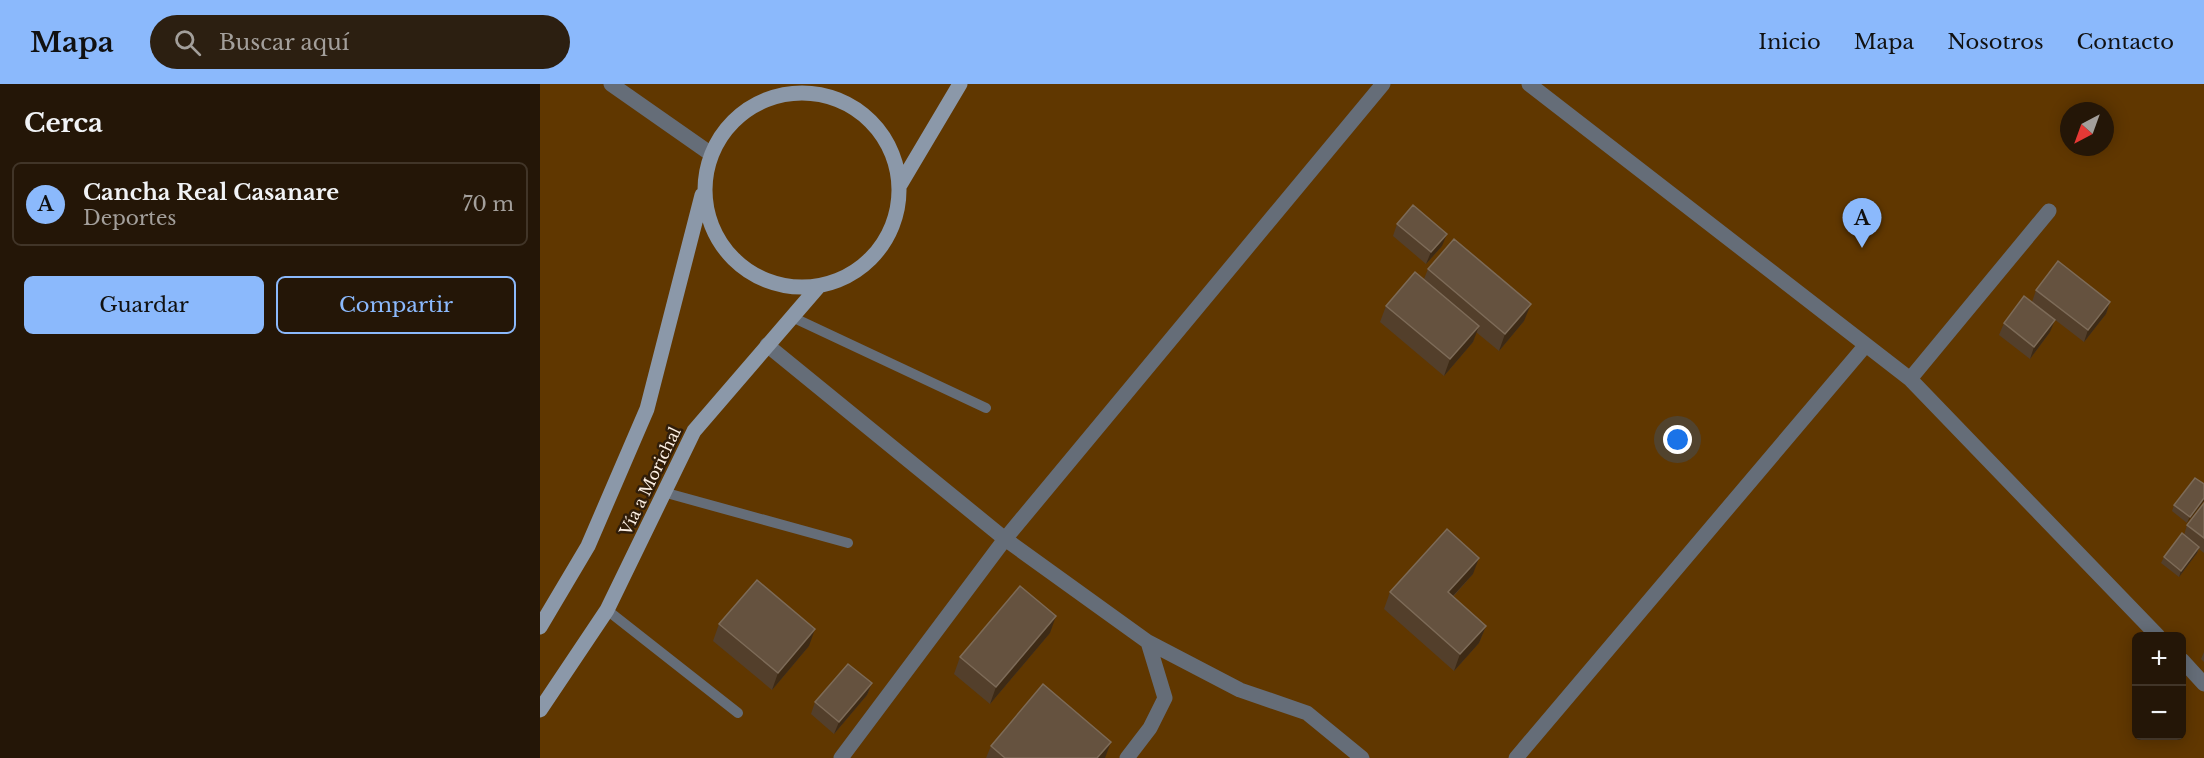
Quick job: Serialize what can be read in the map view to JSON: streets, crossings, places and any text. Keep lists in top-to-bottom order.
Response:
{
  "streets": {
    "street": ["Vía a Morichal"]
  },
  "north": "bottom left",
  "page": {
    "header": "Mapa",
    "search": "Buscar aquí",
    "nav": [
      "Inicio",
      "Mapa",
      "Nosotros",
      "Contacto"
    ],
    "heading": "Cerca",
    "list": [
      {
        "mark": "A",
        "name": "Cancha Real Casanare",
        "note": "Deportes",
        "value": "70 m"
      }
    ],
    "pins": "A",
    "buttons": ["Guardar", "Compartir"],
    "map_buttons": ["+", "−"]
  }
}
